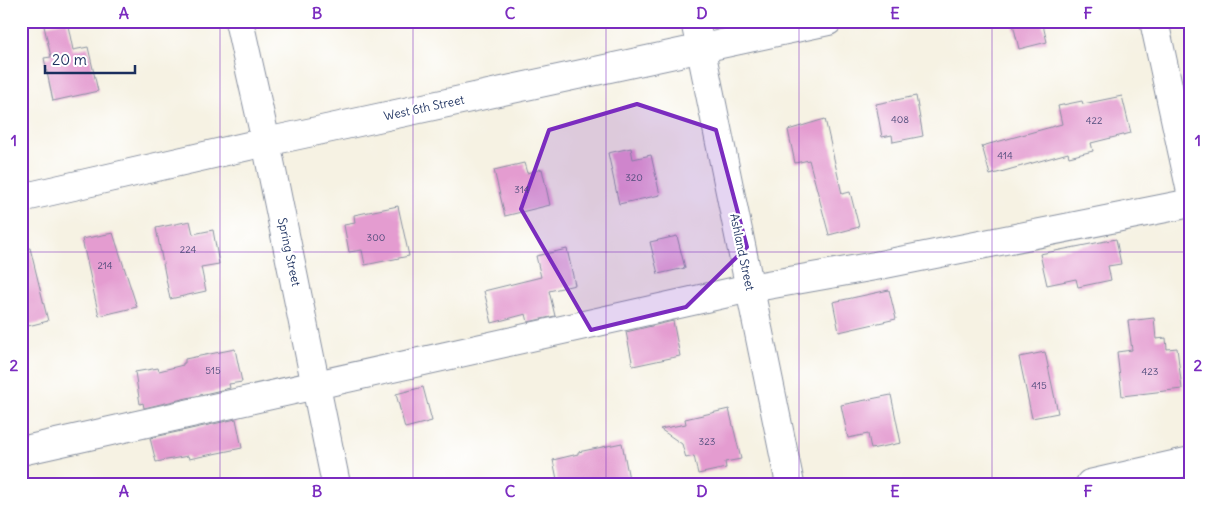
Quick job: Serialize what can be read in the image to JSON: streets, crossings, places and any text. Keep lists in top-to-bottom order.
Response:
{
  "streets": {
    "street": ["West 6th Street", "Spring Street", "Ashland Street"]
  },
  "crossings": [
    ["West 6th Street", "Spring Street"],
    ["West 6th Street", "Ashland Street"]
  ],
  "house_numbers": [
    "408",
    "422",
    "414",
    "320",
    "314",
    "300",
    "224",
    "214",
    "515",
    "423",
    "415",
    "323"
  ],
  "scale_bar": "20 m",
  "grid": {
    "columns": [
      "A",
      "B",
      "C",
      "D",
      "E",
      "F"
    ],
    "rows": ["1", "2"]
  }
}
